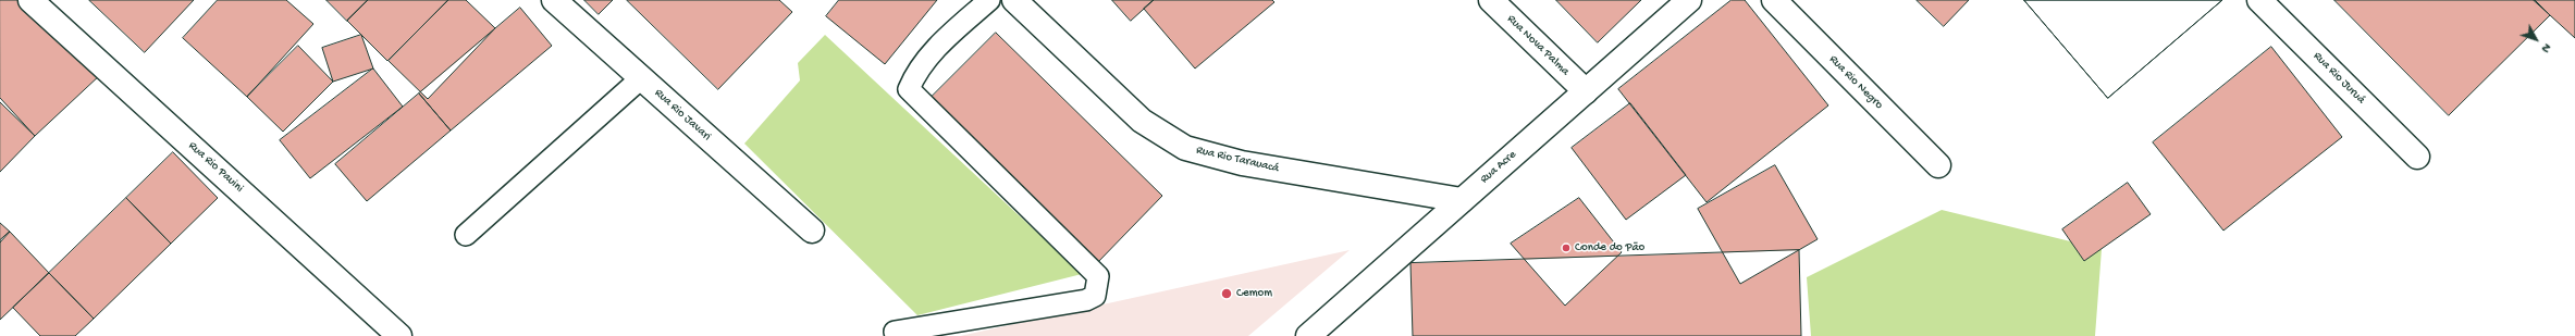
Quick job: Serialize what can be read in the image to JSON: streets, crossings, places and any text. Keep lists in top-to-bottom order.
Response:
{
  "streets": {
    "street": [
      "Rua Nova Palma",
      "Rua Rio Juruá",
      "Rua Rio Negro",
      "Rua Rio Javari",
      "Rua Rio Tarauacá",
      "Rua Rio Pauini",
      "Rua Acre"
    ]
  },
  "crossings": [
    ["Rua Nova Palma", "Rua Acre"],
    ["Rua Rio Tarauacá", "Rua Acre"]
  ],
  "places": ["Conde do Pão", "Cemom"],
  "north": "bottom right"
}
